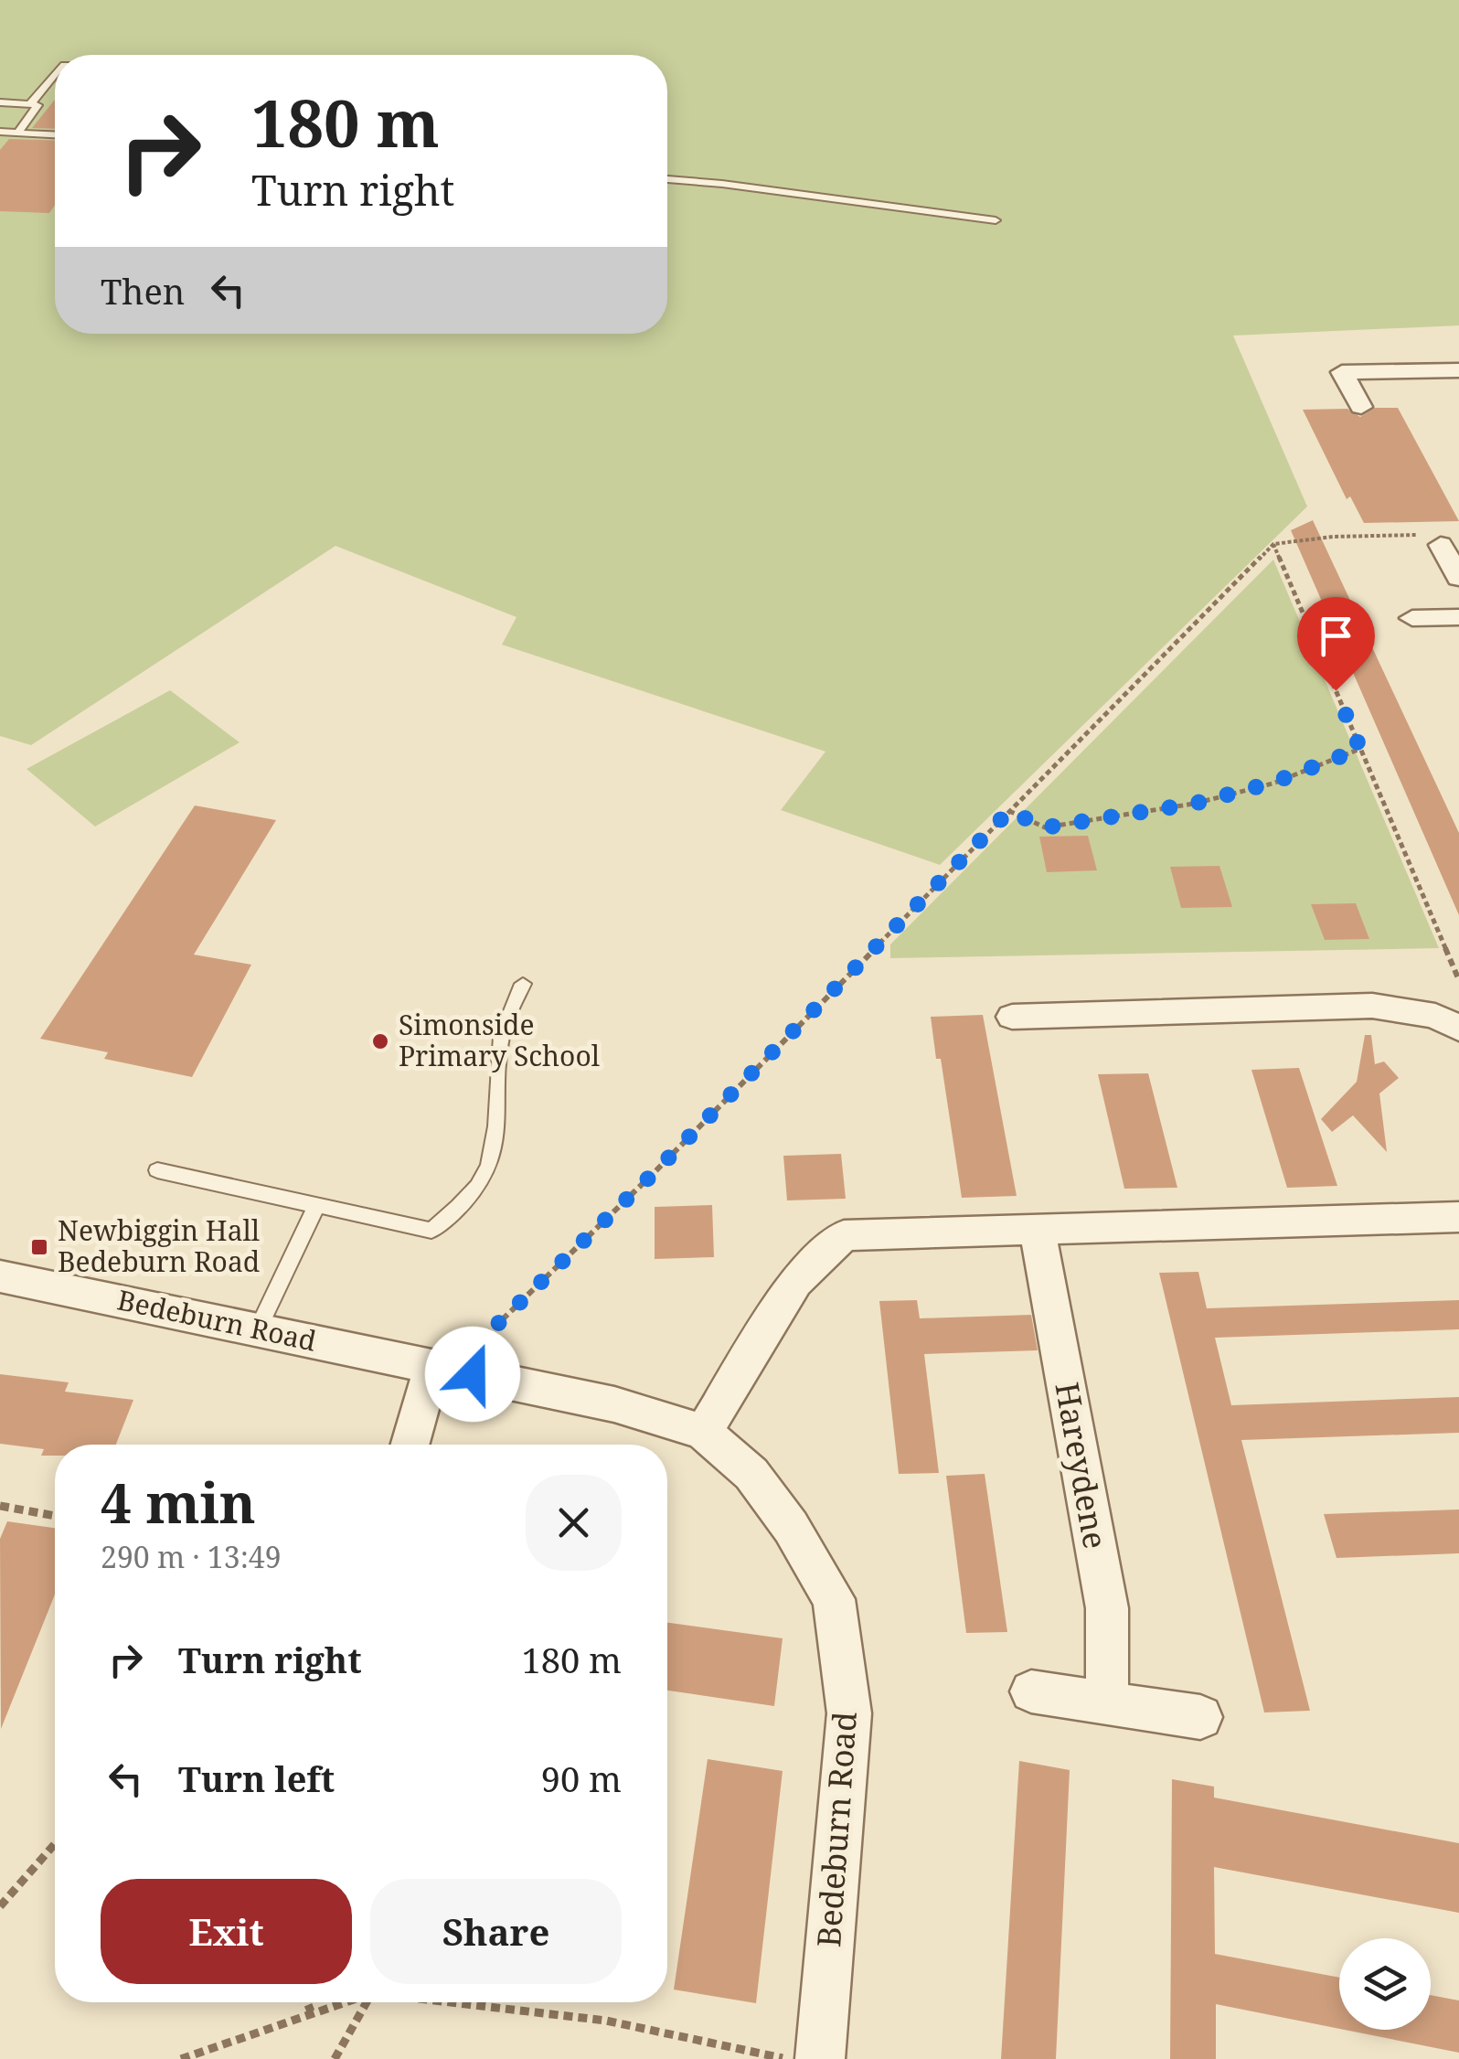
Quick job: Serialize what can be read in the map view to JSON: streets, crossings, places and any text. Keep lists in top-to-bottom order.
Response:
{
  "streets": {
    "street": ["Bedeburn Road", "Hareydene"]
  },
  "places": {
    "other": ["Simonside Primary School"],
    "transit": ["Newbiggin Hall Bedeburn Road"]
  },
  "page": {
    "turn": ["180 m", "Turn right"],
    "then": "Then",
    "heading": ["4 min", "290 m · 13:49"],
    "list": [
      {
        "name": "Turn right",
        "value": "180 m"
      },
      {
        "name": "Turn left",
        "value": "90 m"
      }
    ],
    "buttons": ["Exit", "Share"]
  }
}
